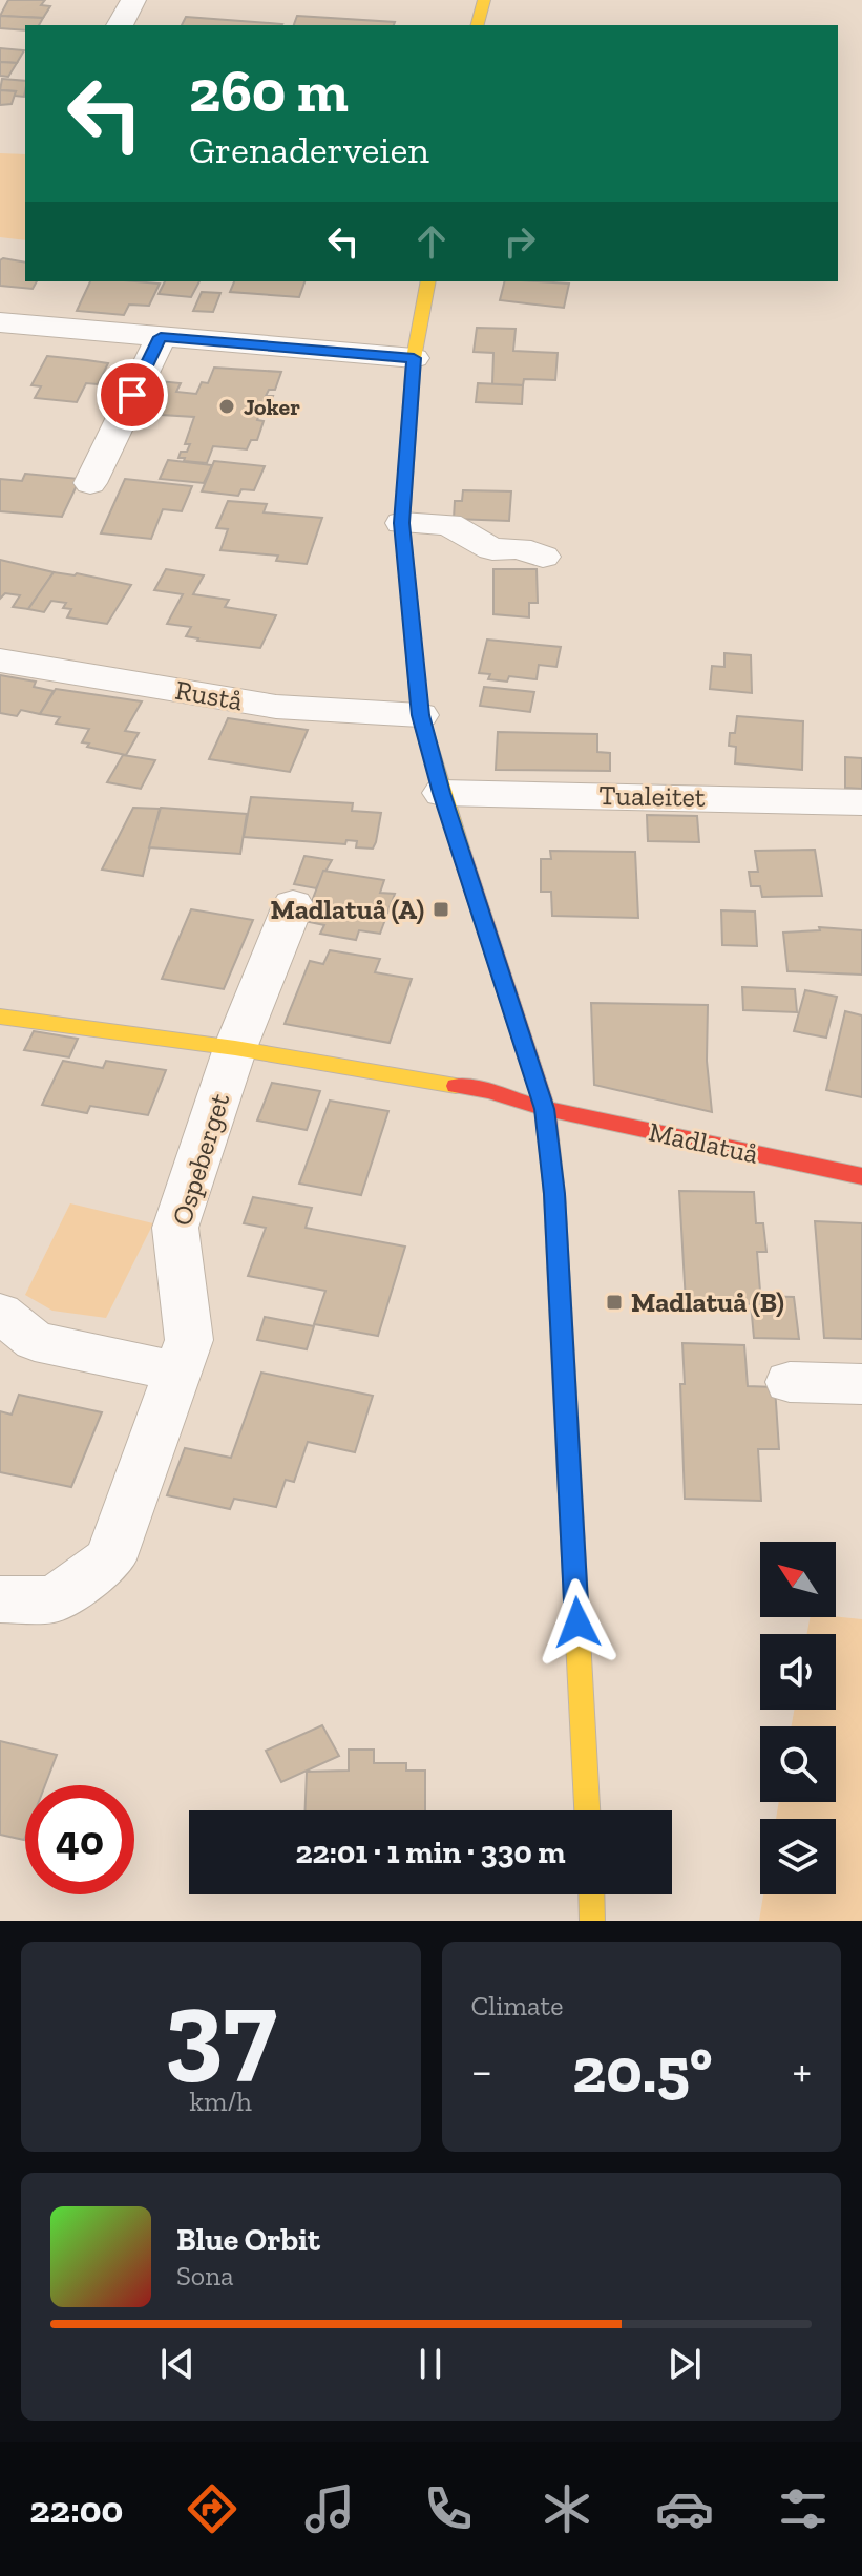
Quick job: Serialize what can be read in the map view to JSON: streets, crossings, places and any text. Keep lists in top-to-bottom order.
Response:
{
  "streets": {
    "street": [
      "Rustå",
      "Tualeitet",
      "Madlatuå",
      "Ospeberget"
    ]
  },
  "places": {
    "other": ["Joker"],
    "transit": ["Madlatuå (A)", "Madlatuå (B)"]
  },
  "north": "top left",
  "page": {
    "turn": ["260 m", "Grenaderveien"],
    "limit": "40",
    "trip": "22:01 · 1 min · 330 m",
    "tile": [
      ["37", "km/h"],
      "Climate"
    ],
    "heat": ["−", "20.5°", "+"],
    "song": ["Blue Orbit", "Sona"],
    "tabs": "22:00"
  }
}
